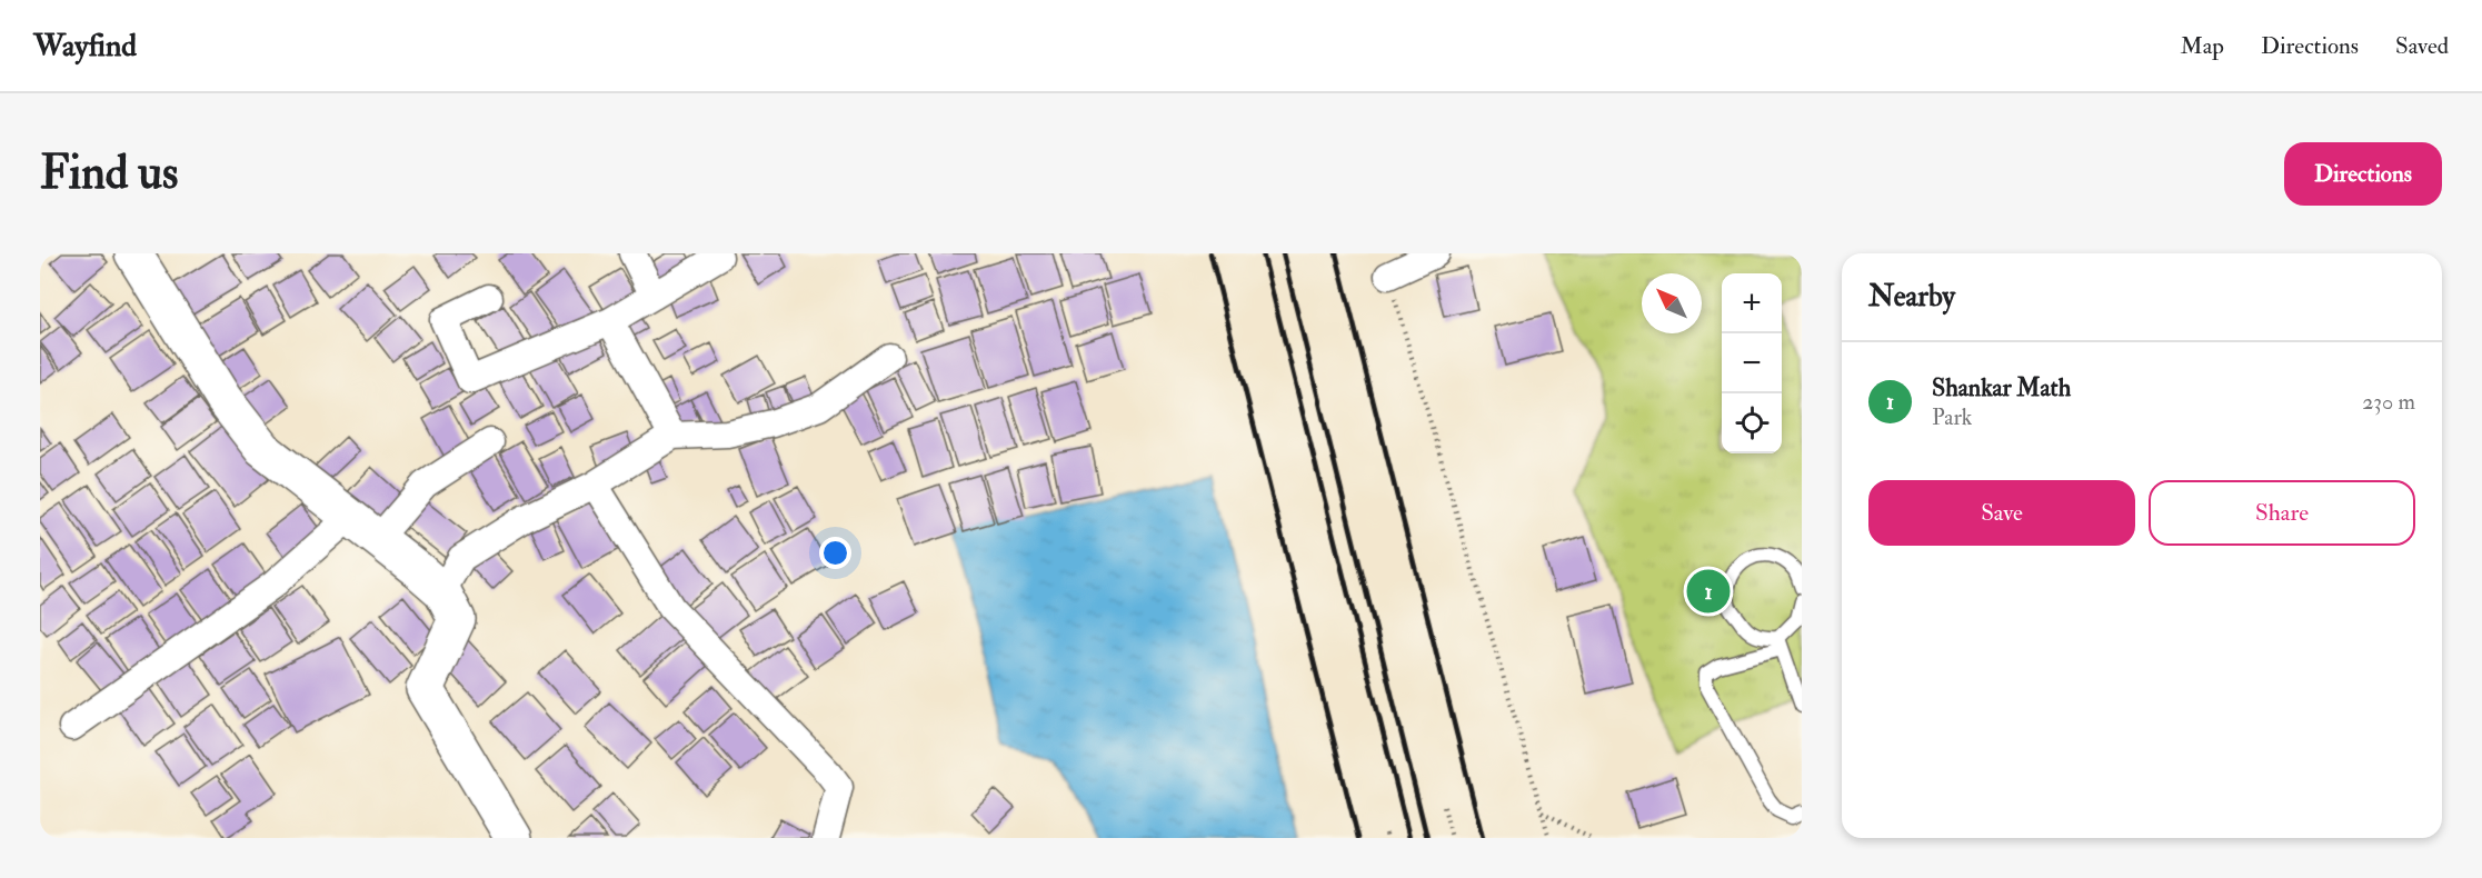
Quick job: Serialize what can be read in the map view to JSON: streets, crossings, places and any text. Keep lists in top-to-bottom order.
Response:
{
  "north": "top left",
  "page": {
    "header": "Wayfind",
    "nav": ["Map", "Directions", "Saved"],
    "buttons": [
      "Directions",
      ["Save", "Share"]
    ],
    "title": "Find us",
    "heading": "Nearby",
    "map_buttons": ["+", "−"],
    "list": [
      {
        "mark": "1",
        "name": "Shankar Math",
        "note": "Park",
        "value": "230 m"
      }
    ],
    "pins": "1"
  }
}
